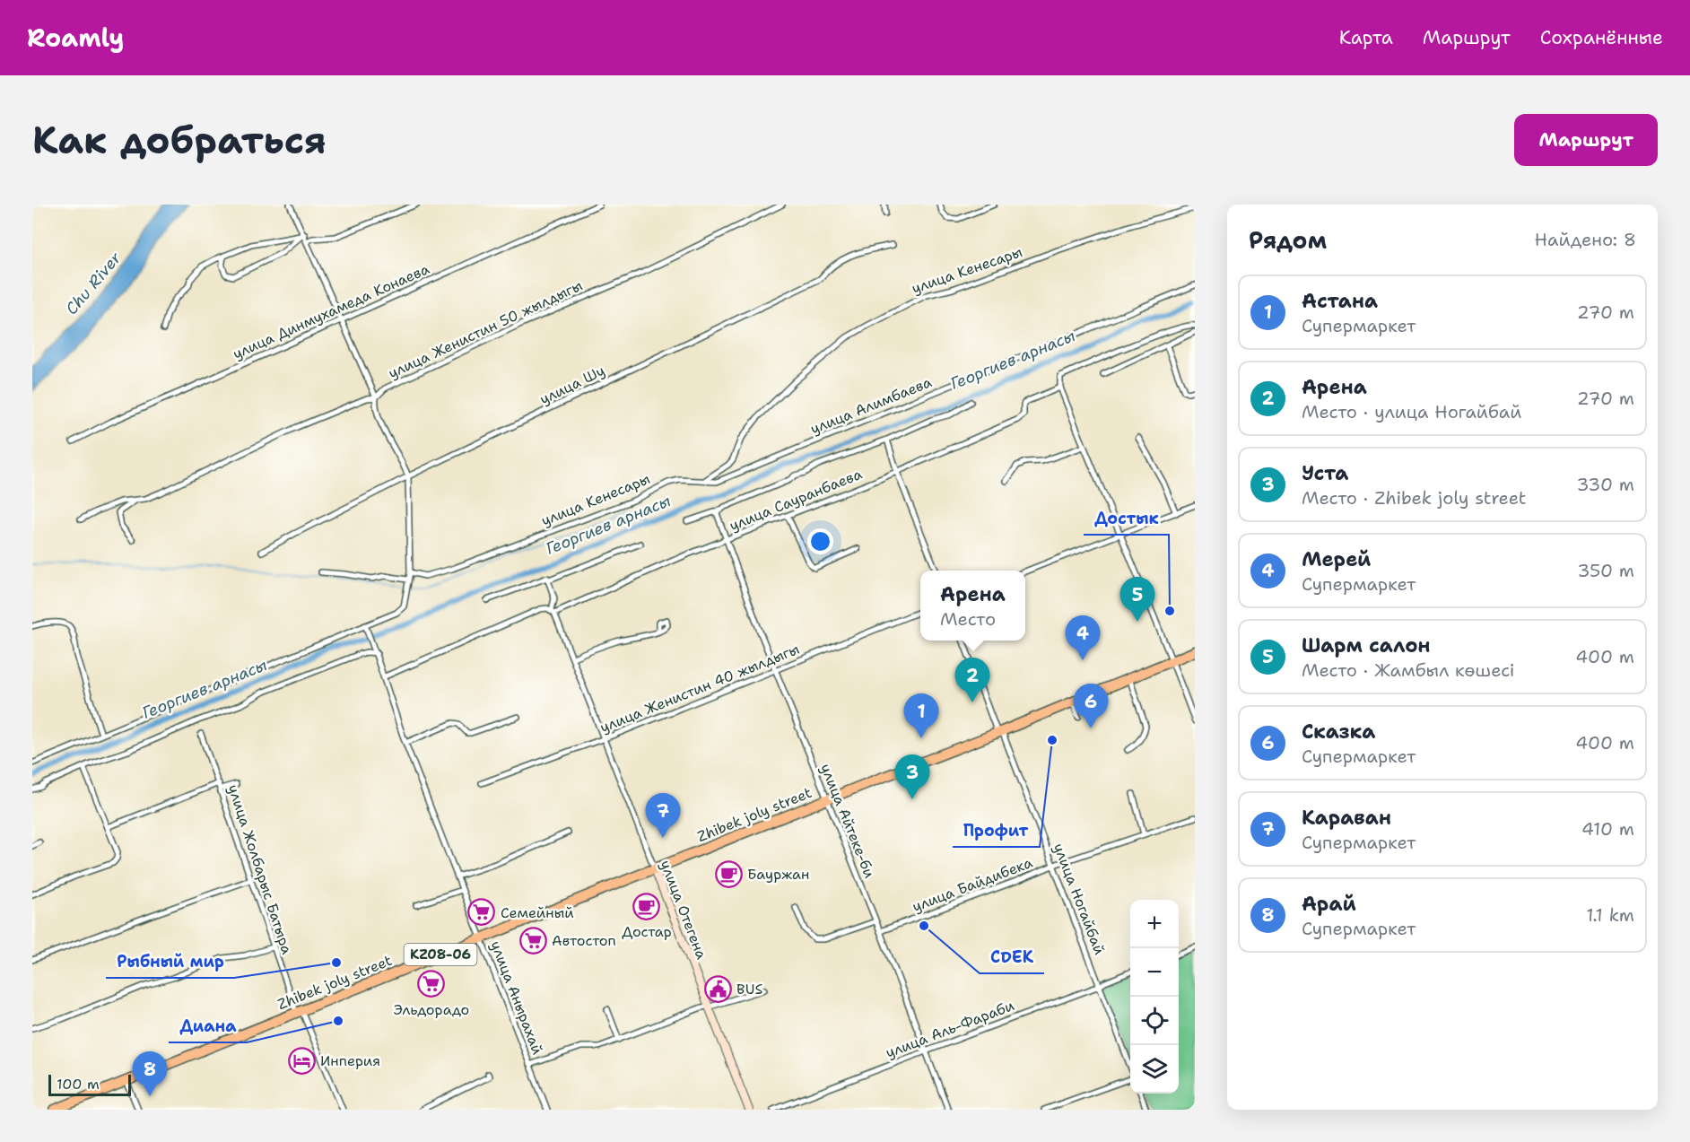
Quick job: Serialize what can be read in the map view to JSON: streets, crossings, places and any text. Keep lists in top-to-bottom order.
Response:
{
  "streets": {
    "highway": ["Zhibek joly street", "KZ08-06"],
    "main road": ["улица Отегена"],
    "street": [
      "улица Кенесары",
      "улица Динмухамеда Конаева",
      "улица Женистин 50 жылдыгы",
      "улица Шу",
      "улица Алимбаева",
      "улица Сауранбаева",
      "улица Женистин 40 жылдыгы",
      "улица Айтеке-би",
      "улица Жолбарыс Батыра",
      "улица Байдибека",
      "улица Ногайбай",
      "улица Анырахай",
      "улица Аль-Фараби"
    ]
  },
  "crossings": [
    ["улица Кенесары", "улица Алимбаева"],
    ["улица Сауранбаева", "улица Айтеке-би"],
    ["улица Сауранбаева", "улица Отегена"],
    ["улица Сауранбаева", "улица Анырахай"],
    ["улица Женистин 40 жылдыгы", "улица Айтеке-би"],
    ["улица Женистин 40 жылдыгы", "улица Отегена"],
    ["Zhibek joly street", "улица Айтеке-би"],
    ["Zhibek joly street", "улица Жолбарыс Батыра"],
    ["Zhibek joly street", "улица Ногайбай"],
    ["Zhibek joly street", "улица Отегена"],
    ["Zhibek joly street", "улица Анырахай"],
    ["улица Айтеке-би", "улица Байдибека"],
    ["улица Айтеке-би", "улица Аль-Фараби"],
    ["улица Байдибека", "улица Ногайбай"],
    ["улица Ногайбай", "улица Аль-Фараби"]
  ],
  "water": ["Chu River", "Георгиев арнасы"],
  "places": {
    "other": [
      "Достык",
      "Профит",
      "CDEK",
      "Рыбный мир",
      "Диана"
    ],
    "cafe": ["Бауржан", "Достар"],
    "supermarket": ["Семейный", "Автостоп", "Эльдорадо"],
    "public building": ["BUS"],
    "hotel": ["Инперия"]
  },
  "scale_bar": "100 m",
  "page": {
    "header": "Roamly",
    "nav": ["Карта", "Маршрут", "Сохранённые"],
    "buttons": "Маршрут",
    "title": "Как добраться",
    "heading": ["Рядом", "Найдено: 8"],
    "list": [
      {
        "mark": "1",
        "name": "Астана",
        "note": "Супермаркет",
        "value": "270 m"
      },
      {
        "mark": "2",
        "name": "Арена",
        "note": "Место · улица Ногайбай",
        "value": "270 m"
      },
      {
        "mark": "3",
        "name": "Уста",
        "note": "Место · Zhibek joly street",
        "value": "330 m"
      },
      {
        "mark": "4",
        "name": "Мерей",
        "note": "Супермаркет",
        "value": "350 m"
      },
      {
        "mark": "5",
        "name": "Шарм салон",
        "note": "Место · Жамбыл көшесі",
        "value": "400 m"
      },
      {
        "mark": "6",
        "name": "Сказка",
        "note": "Супермаркет",
        "value": "400 m"
      },
      {
        "mark": "7",
        "name": "Караван",
        "note": "Супермаркет",
        "value": "410 m"
      },
      {
        "mark": "8",
        "name": "Арай",
        "note": "Супермаркет",
        "value": "1.1 km"
      }
    ],
    "popup": ["Арена", "Место"],
    "pins": [
      "5",
      "4",
      "2",
      "6",
      "1",
      "3",
      "7",
      "8"
    ],
    "map_buttons": ["+", "−"],
    "scale": "100 m"
  }
}
